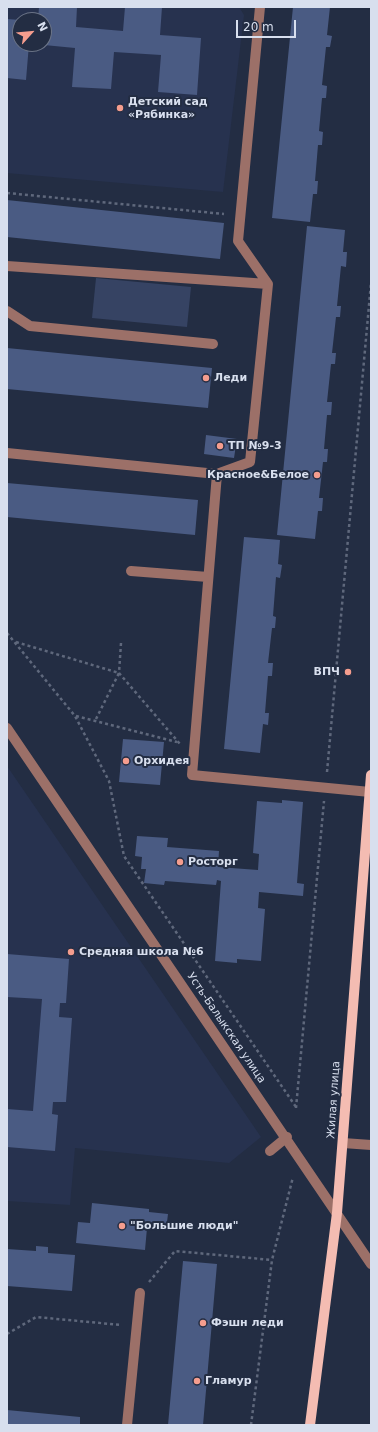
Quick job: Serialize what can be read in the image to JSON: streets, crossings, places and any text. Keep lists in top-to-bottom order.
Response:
{
  "streets": {
    "main road": ["Жилая улица"],
    "street": ["Усть-Балыкская улица"]
  },
  "crossings": [
    ["Усть-Балыкская улица", "Жилая улица"]
  ],
  "places": [
    "Детский сад «Рябинка»",
    "Леди",
    "ТП №9-3",
    "Красное&Белое",
    "ВПЧ",
    "Орхидея",
    "Росторг",
    "Средняя школа №6",
    "\"Большие люди\"",
    "Фэшн леди",
    "Гламур"
  ],
  "scale_bar": "20 m",
  "north": "top right"
}
